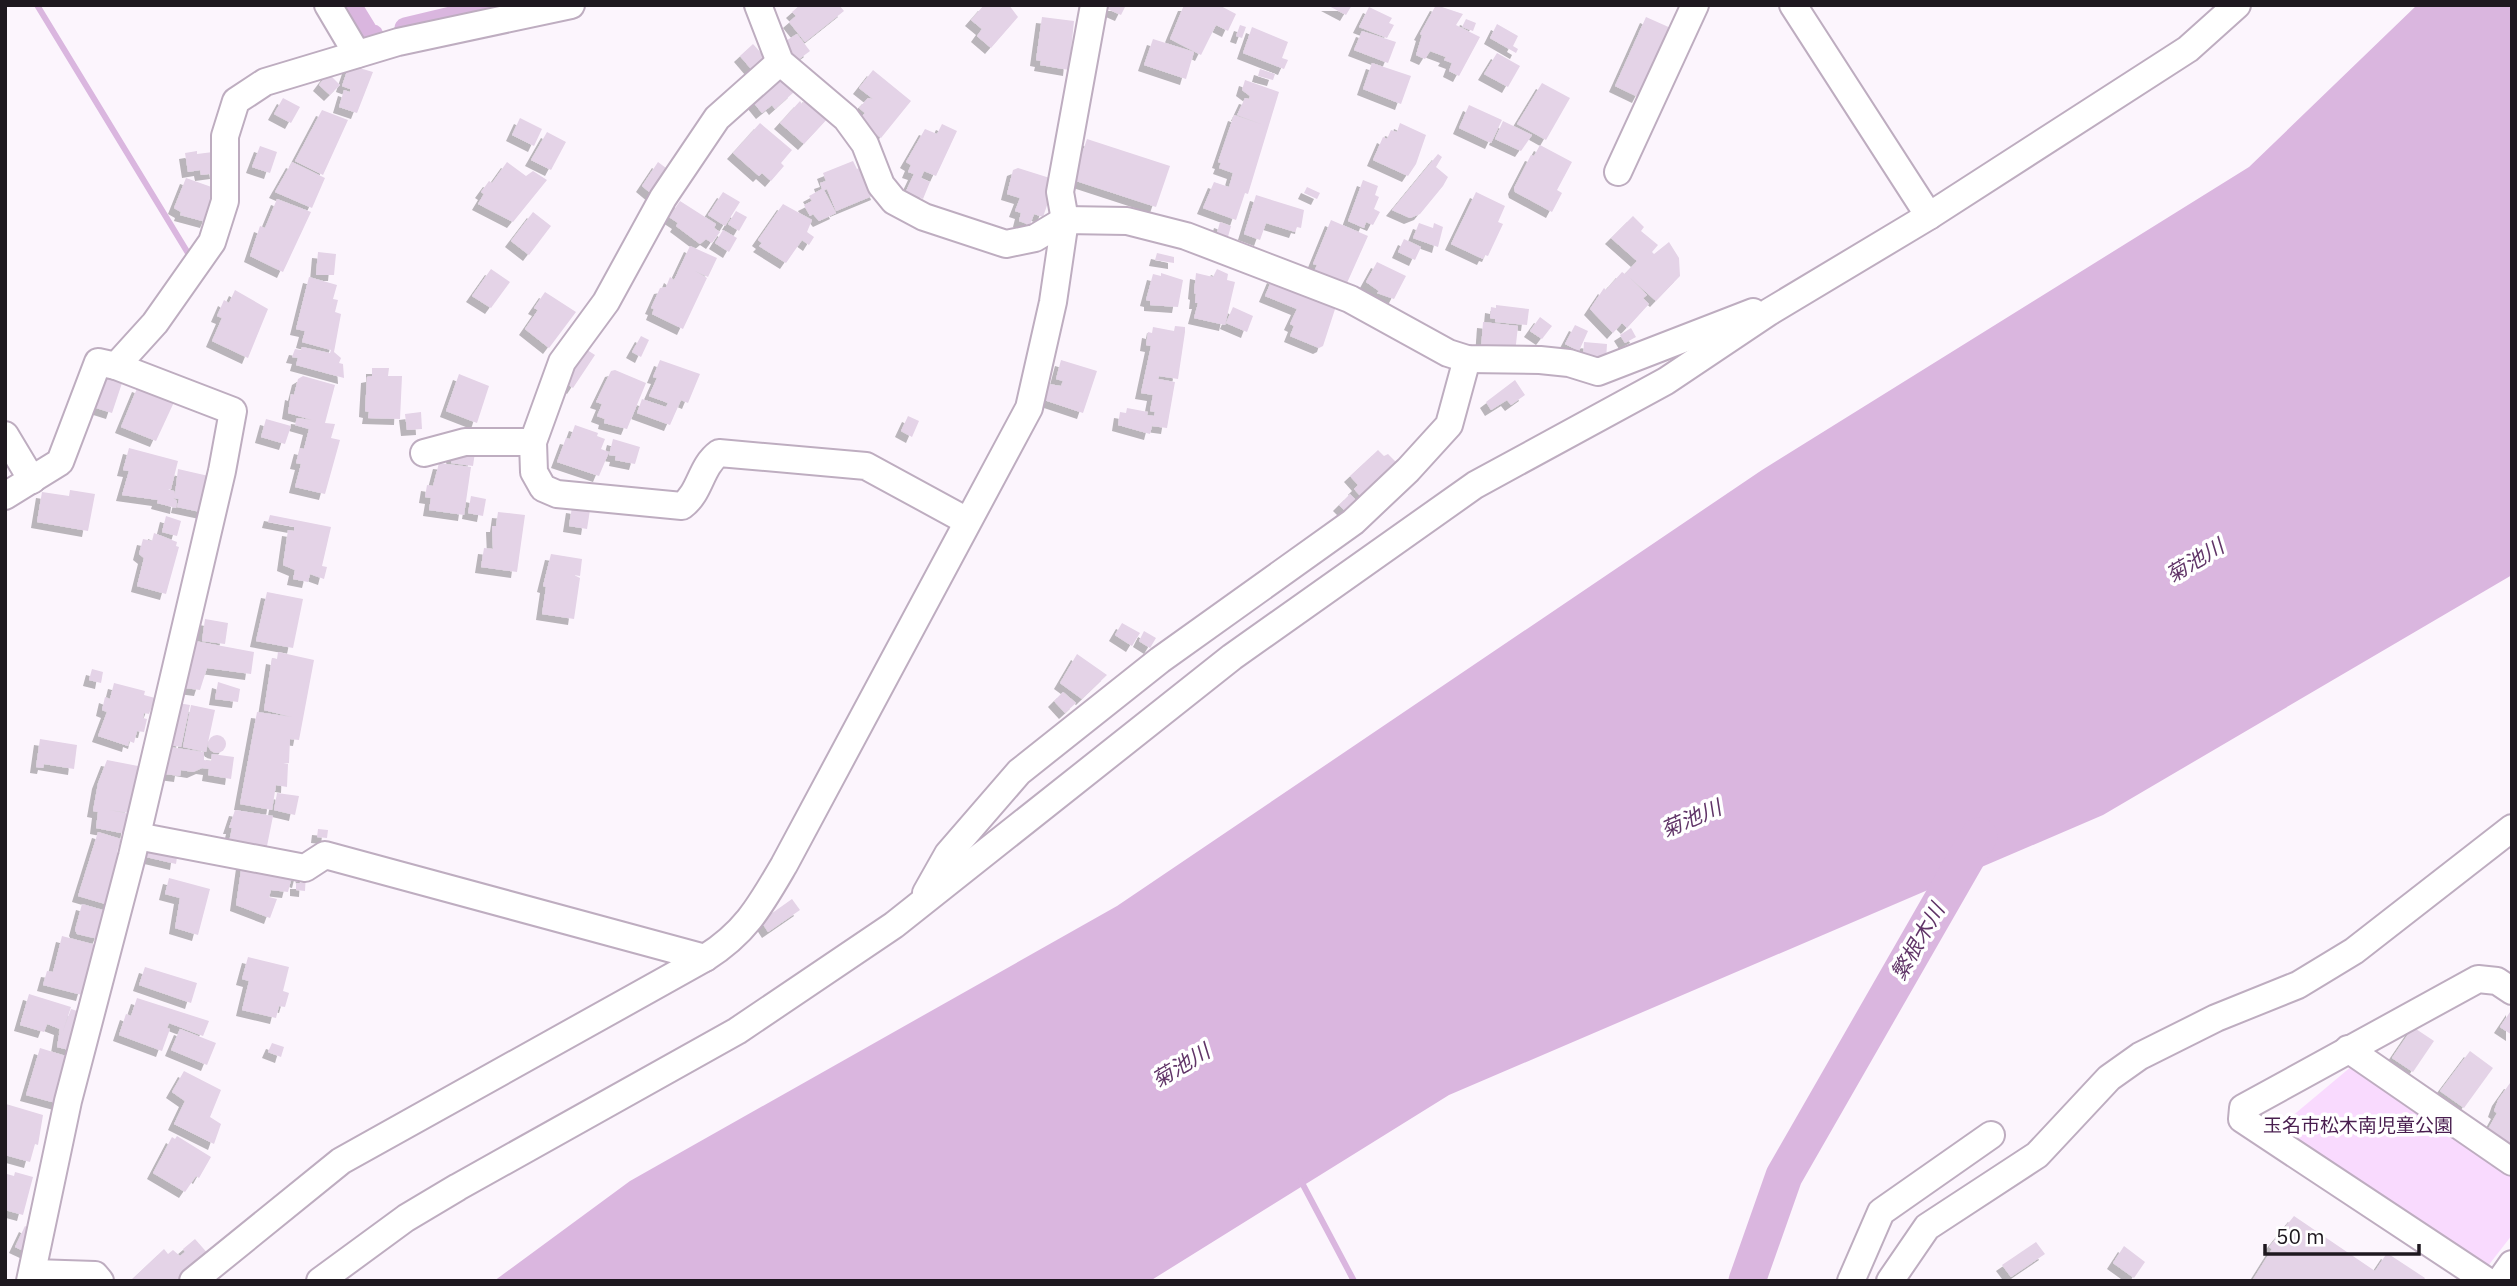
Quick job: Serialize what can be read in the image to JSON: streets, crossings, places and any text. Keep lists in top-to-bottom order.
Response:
{
  "water": ["菊池川", "繁根木川"],
  "parks": ["玉名市松木南児童公園"],
  "scale_bar": "50 m"
}
